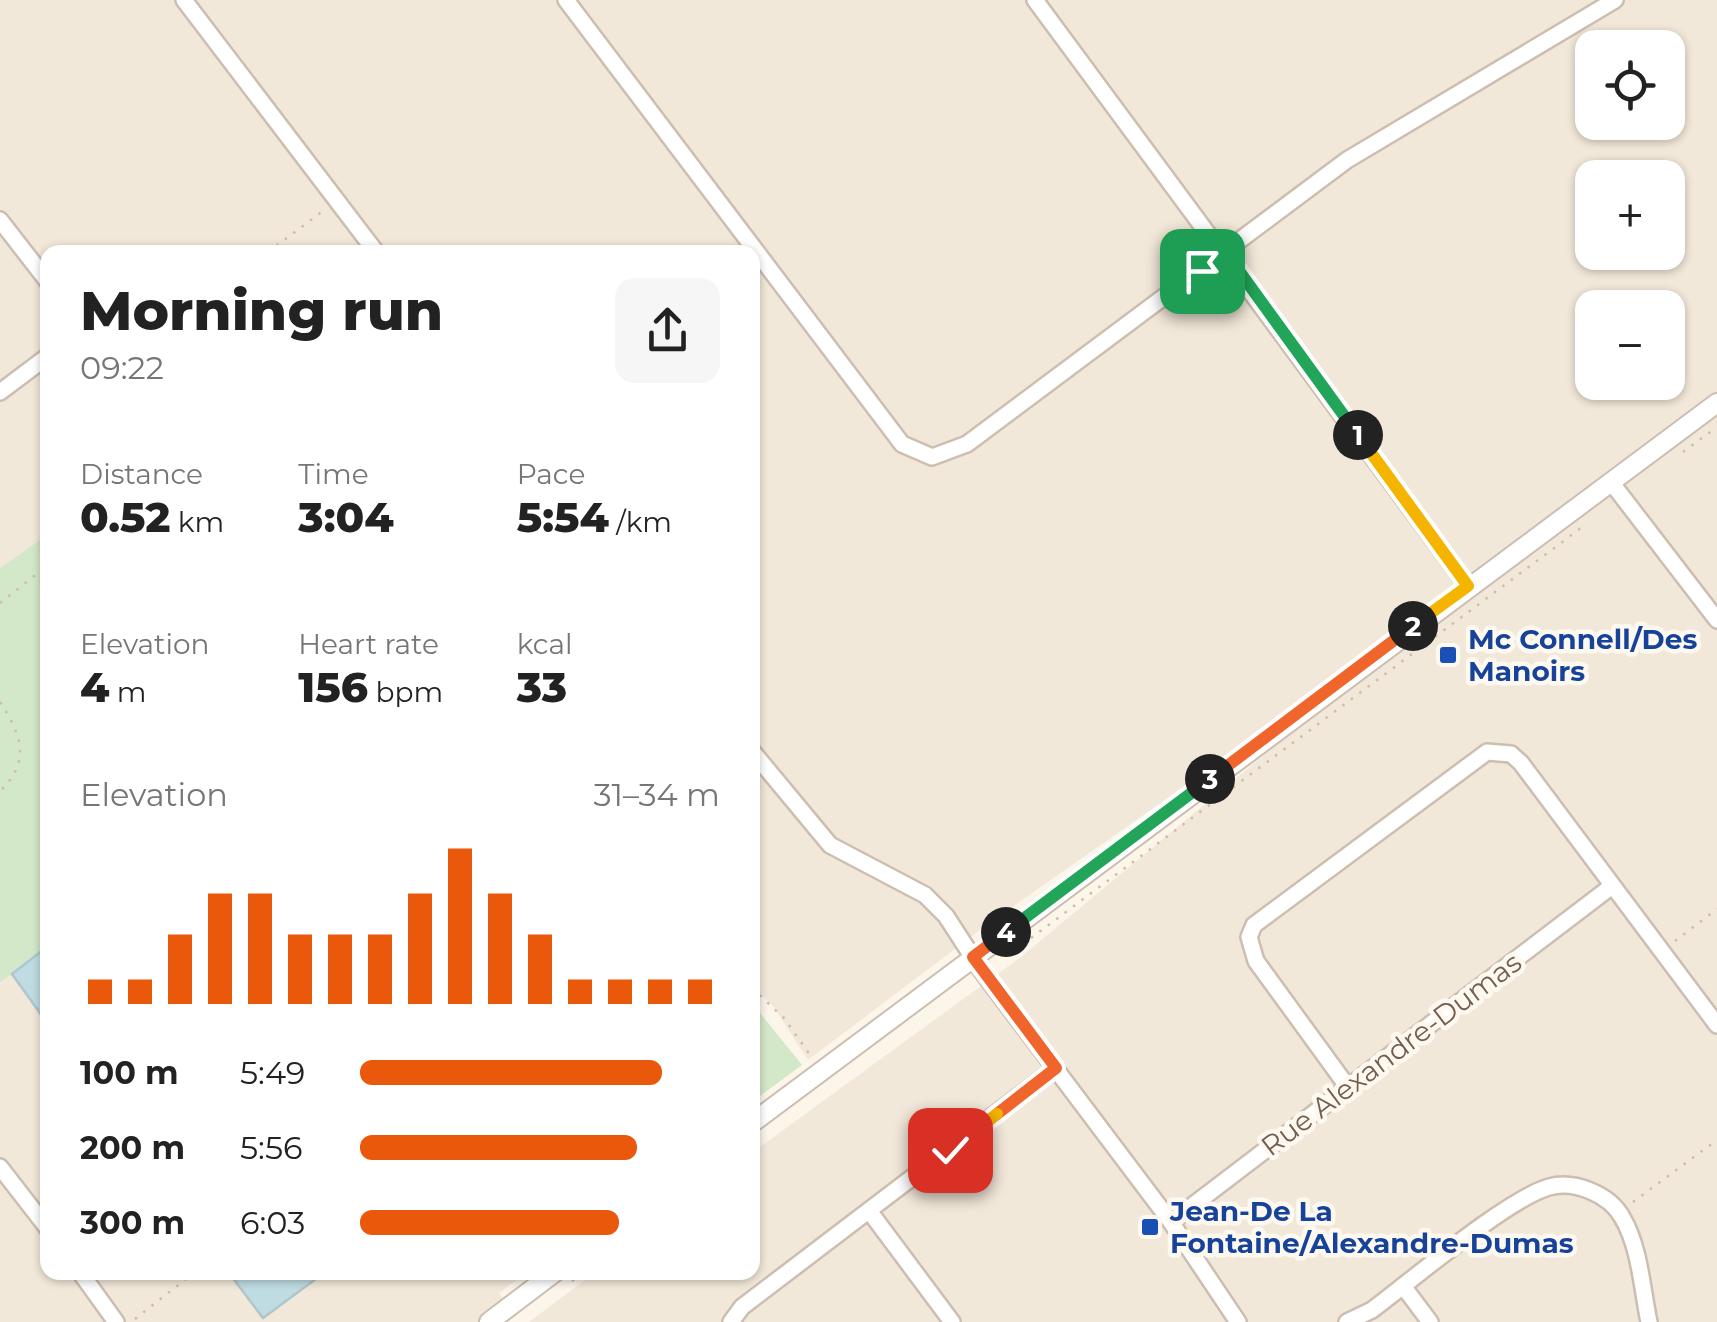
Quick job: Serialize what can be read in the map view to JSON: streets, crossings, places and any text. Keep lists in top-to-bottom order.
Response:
{
  "streets": {
    "street": ["Rue Alexandre-Dumas"]
  },
  "places": {
    "transit": ["Mc Connell/Des Manoirs", "Jean-De La Fontaine/Alexandre-Dumas"]
  },
  "page": {
    "map_buttons": ["+", "−"],
    "heading": ["Morning run", "09:22"],
    "pins": [
      "1",
      "2",
      "3",
      "4"
    ],
    "stats": [
      ["Distance", "0.52 km"],
      ["Time", "3:04"],
      ["Pace", "5:54 /km"],
      ["Elevation", "4 m"],
      ["Heart rate", "156 bpm"],
      ["kcal", "33"]
    ],
    "chart": ["Elevation", "31–34 m"],
    "list": [
      {
        "name": "100 m",
        "note": "5:49"
      },
      {
        "name": "200 m",
        "note": "5:56"
      },
      {
        "name": "300 m",
        "note": "6:03"
      }
    ]
  }
}
